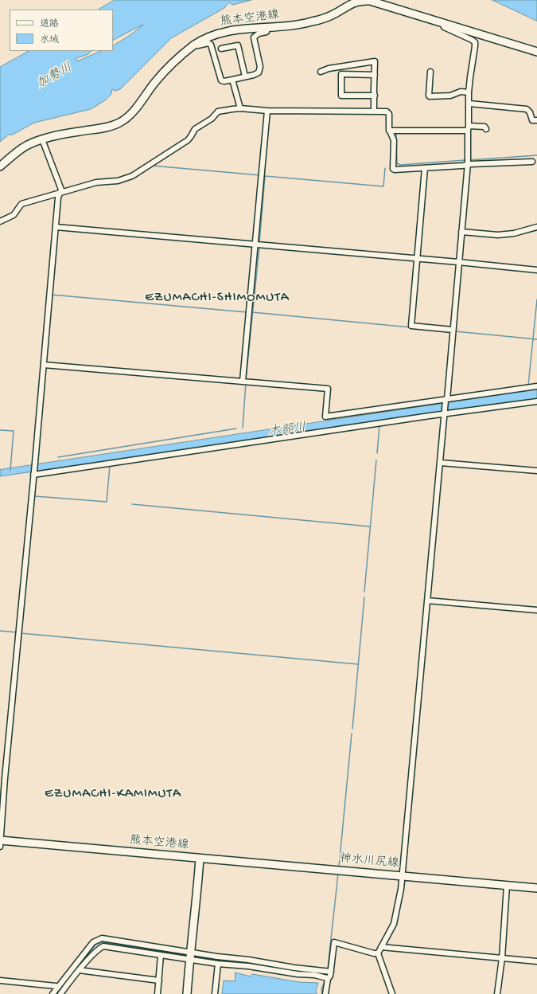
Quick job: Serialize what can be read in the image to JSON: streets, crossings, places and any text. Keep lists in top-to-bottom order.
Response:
{
  "streets": {
    "main road": ["熊本空港線", "神水川尻線"]
  },
  "crossings": [
    ["熊本空港線", "神水川尻線"]
  ],
  "districts": ["EZUMACHI-SHIMOMUTA", "EZUMACHI-KAMIMUTA"],
  "water": ["加勢川", "木部川"],
  "legend": ["道路", "水域"]
}
